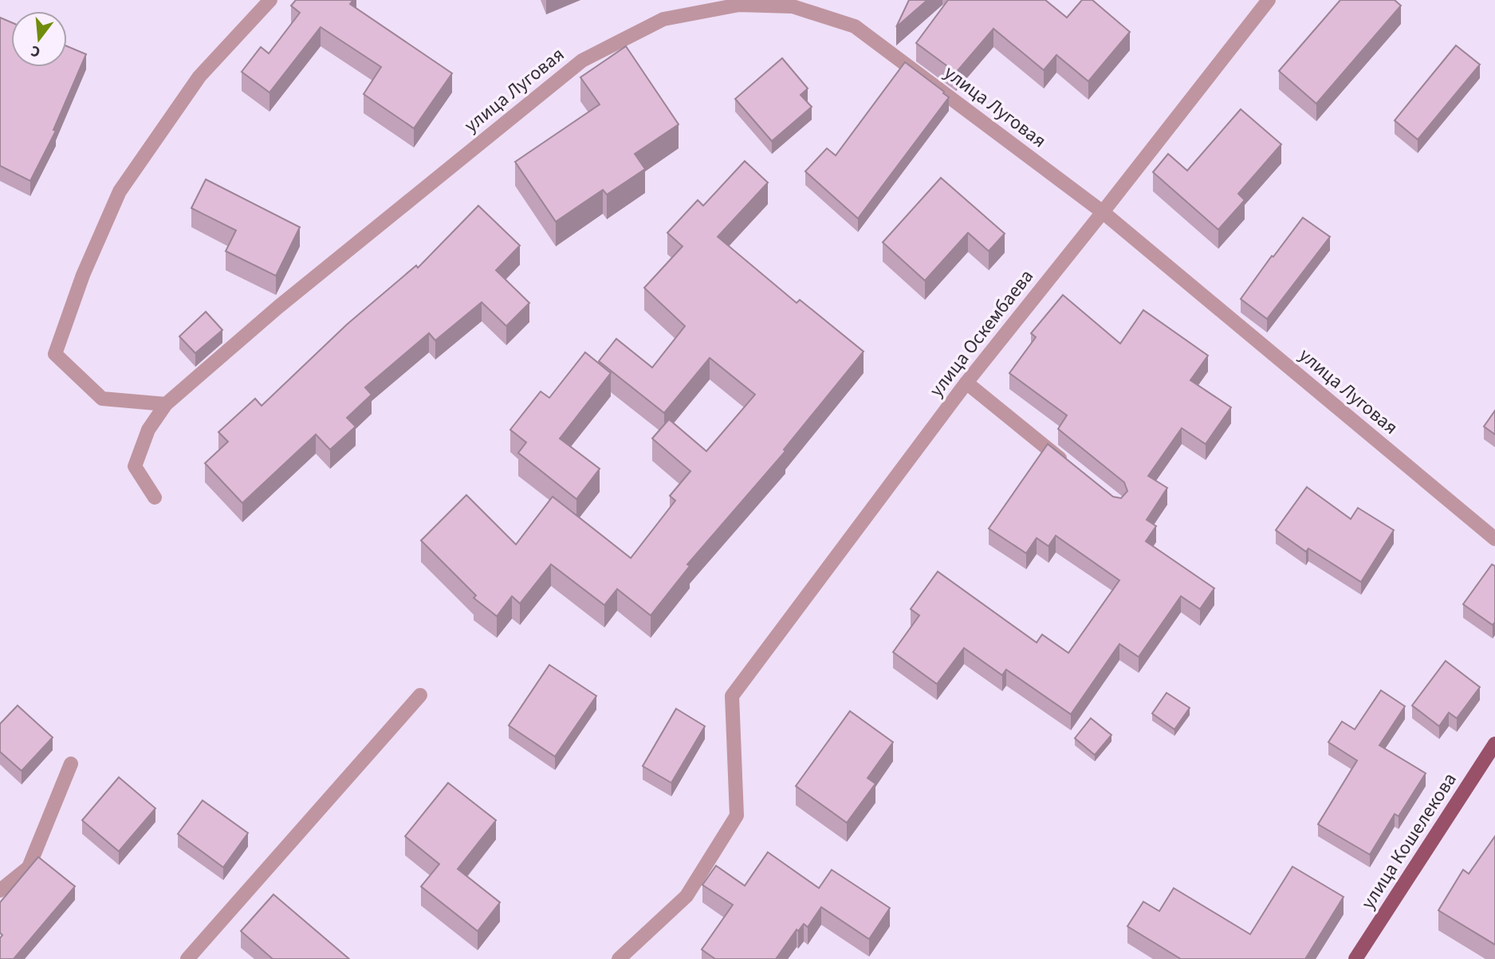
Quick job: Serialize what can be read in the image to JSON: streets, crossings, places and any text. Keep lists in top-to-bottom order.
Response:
{
  "streets": {
    "main road": ["улица Кошелекова"],
    "street": ["улица Луговая", "улица Оскембаева"]
  },
  "crossings": [
    ["улица Луговая", "улица Оскембаева"]
  ],
  "north": "bottom"
}
